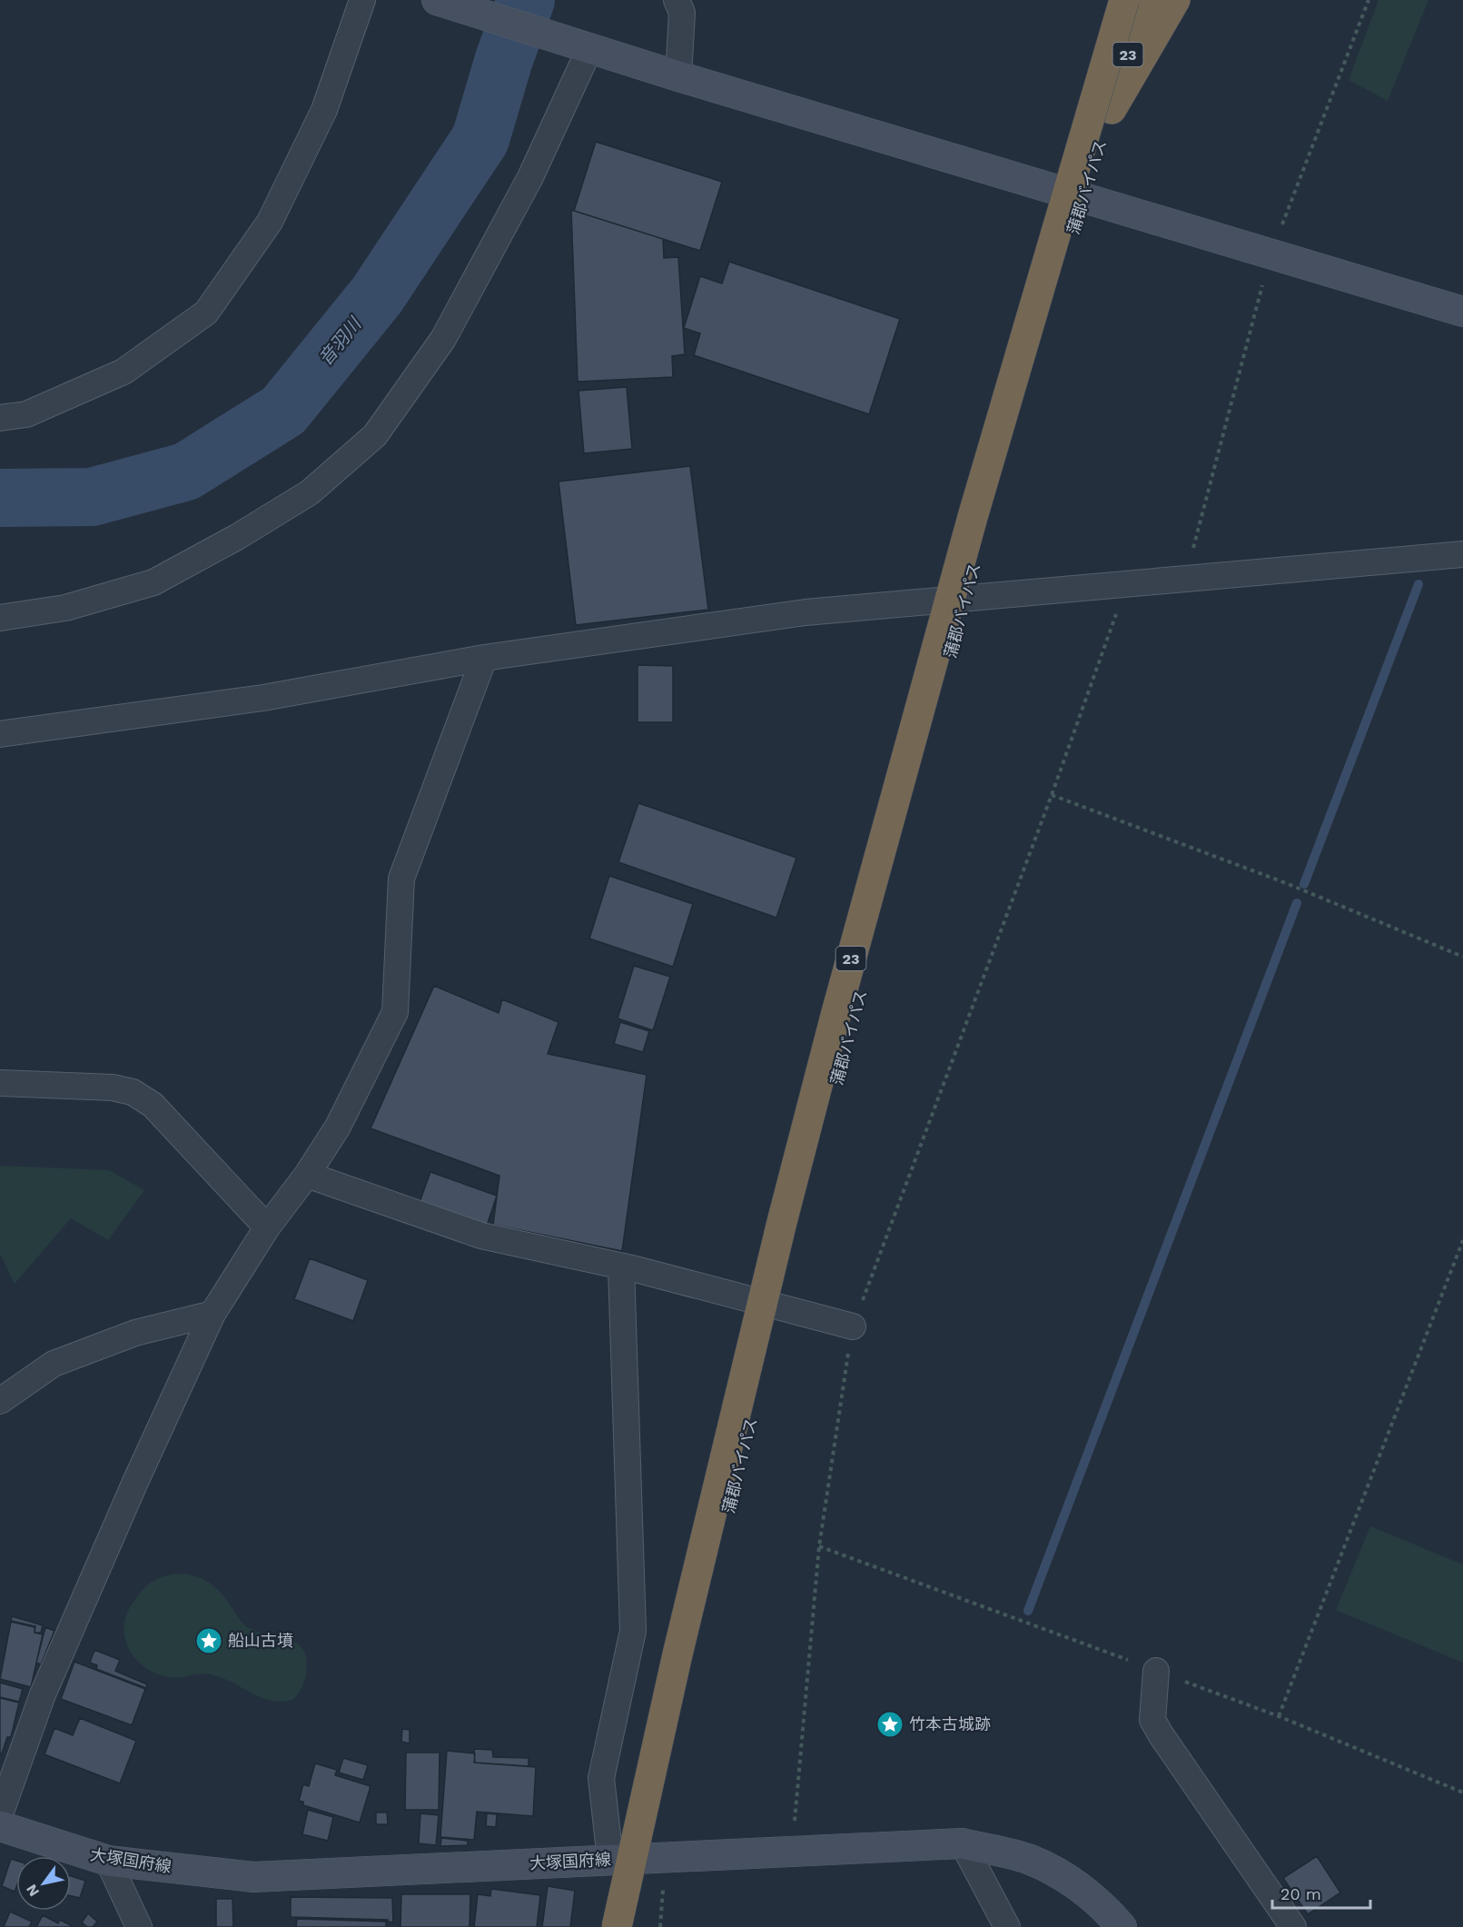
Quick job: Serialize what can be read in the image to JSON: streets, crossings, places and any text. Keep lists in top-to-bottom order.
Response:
{
  "streets": {
    "highway": ["23", "蒲郡バイパス"],
    "main road": ["大塚国府線"]
  },
  "water": ["音羽川"],
  "places": {
    "place": ["船山古墳", "竹本古城跡"]
  },
  "scale_bar": "20 m",
  "north": "bottom left"
}
